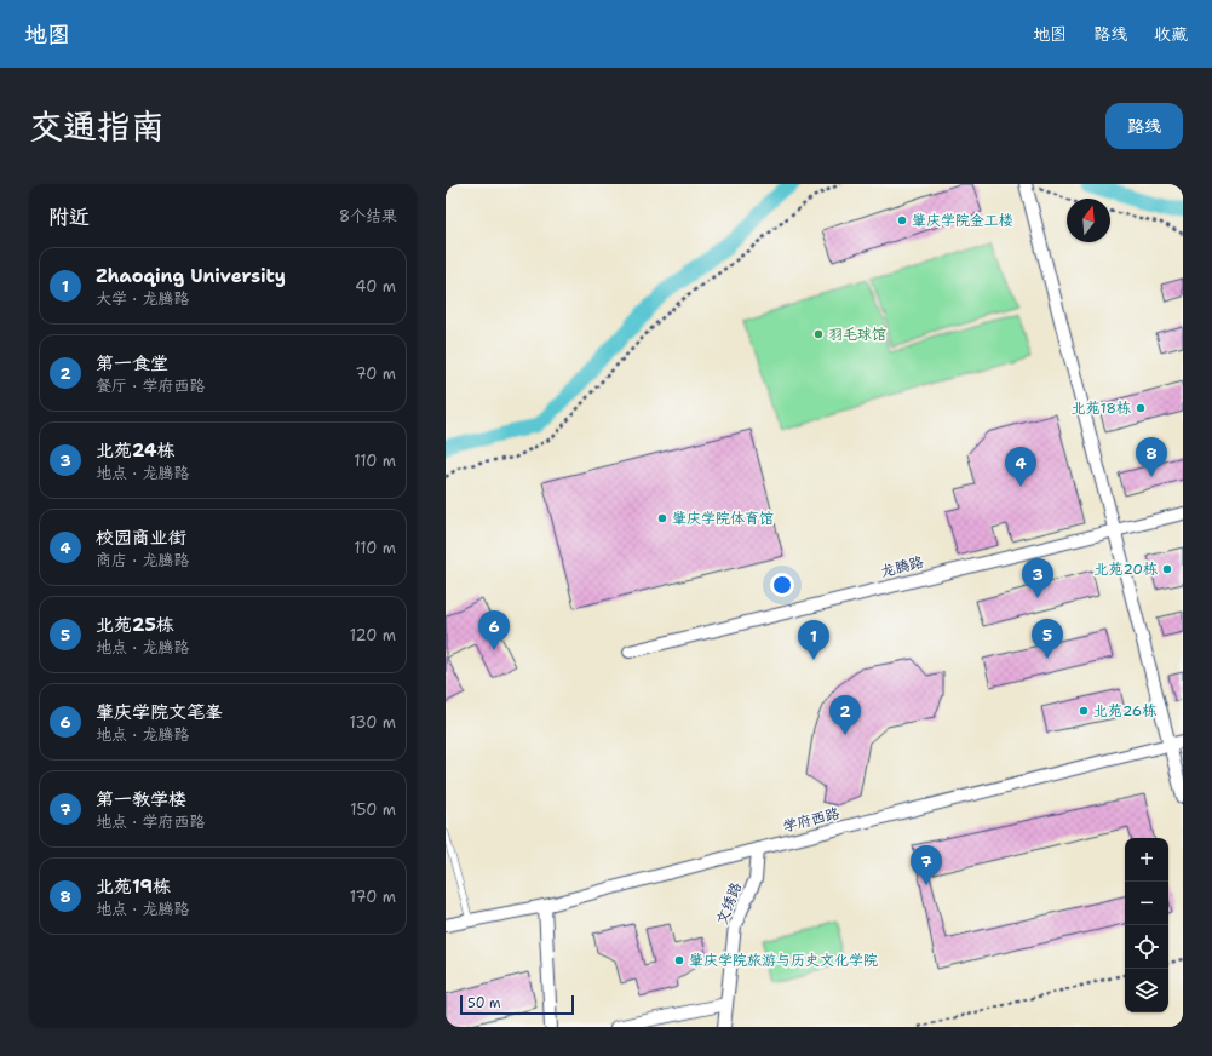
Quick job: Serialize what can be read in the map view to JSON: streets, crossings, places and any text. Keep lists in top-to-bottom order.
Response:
{
  "streets": {
    "street": ["龙腾路", "学府西路", "文绣路"]
  },
  "crossings": [
    ["学府西路", "文绣路"]
  ],
  "places": [
    "肇庆学院金工楼",
    "羽毛球馆",
    "北苑18栋",
    "肇庆学院体育馆",
    "北苑20栋",
    "北苑26栋",
    "肇庆学院旅游与历史文化学院"
  ],
  "scale_bar": "50 m",
  "north": "top",
  "page": {
    "header": "地图",
    "nav": ["地图", "路线", "收藏"],
    "title": "交通指南",
    "buttons": "路线",
    "heading": ["附近", "8个结果"],
    "list": [
      {
        "mark": "1",
        "name": "Zhaoqing University",
        "note": "大学 · 龙腾路",
        "value": "40 m"
      },
      {
        "mark": "2",
        "name": "第一食堂",
        "note": "餐厅 · 学府西路",
        "value": "70 m"
      },
      {
        "mark": "3",
        "name": "北苑24栋",
        "note": "地点 · 龙腾路",
        "value": "110 m"
      },
      {
        "mark": "4",
        "name": "校园商业街",
        "note": "商店 · 龙腾路",
        "value": "110 m"
      },
      {
        "mark": "5",
        "name": "北苑25栋",
        "note": "地点 · 龙腾路",
        "value": "120 m"
      },
      {
        "mark": "6",
        "name": "肇庆学院文笔峯",
        "note": "地点 · 龙腾路",
        "value": "130 m"
      },
      {
        "mark": "7",
        "name": "第一教学楼",
        "note": "地点 · 学府西路",
        "value": "150 m"
      },
      {
        "mark": "8",
        "name": "北苑19栋",
        "note": "地点 · 龙腾路",
        "value": "170 m"
      }
    ],
    "pins": [
      "8",
      "4",
      "3",
      "6",
      "5",
      "1",
      "2",
      "7"
    ],
    "map_buttons": ["+", "−"],
    "scale": "50 m"
  }
}
